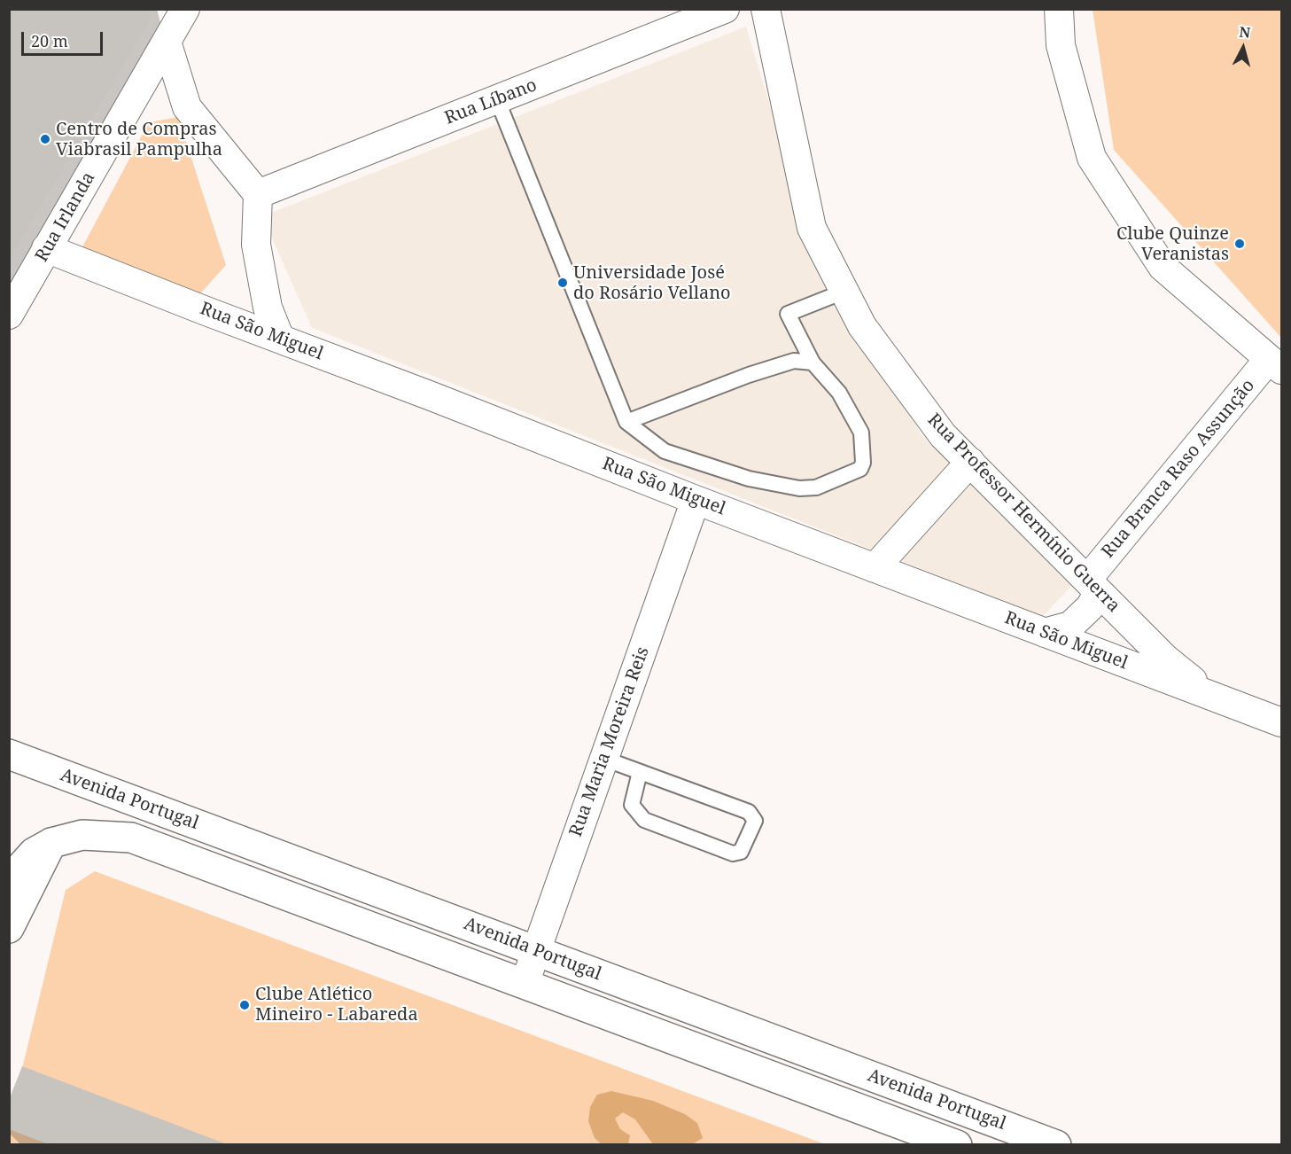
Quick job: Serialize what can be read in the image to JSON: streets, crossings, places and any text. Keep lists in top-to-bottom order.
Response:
{
  "streets": {
    "main road": ["Avenida Portugal"],
    "street": [
      "Rua Líbano",
      "Rua Irlanda",
      "Rua São Miguel",
      "Rua Branca Raso Assunção",
      "Rua Professor Hermínio Guerra",
      "Rua Maria Moreira Reis"
    ]
  },
  "crossings": [
    ["Rua Irlanda", "Rua São Miguel"],
    ["Rua São Miguel", "Rua Branca Raso Assunção"],
    ["Rua São Miguel", "Rua Professor Hermínio Guerra"],
    ["Rua São Miguel", "Rua Maria Moreira Reis"],
    ["Rua Branca Raso Assunção", "Rua Professor Hermínio Guerra"],
    ["Rua Maria Moreira Reis", "Avenida Portugal"]
  ],
  "places": [
    "Centro de Compras Viabrasil Pampulha",
    "Clube Quinze Veranistas",
    "Universidade José do Rosário Vellano",
    "Clube Atlético Mineiro - Labareda"
  ],
  "scale_bar": "20 m",
  "north": "top"
}
